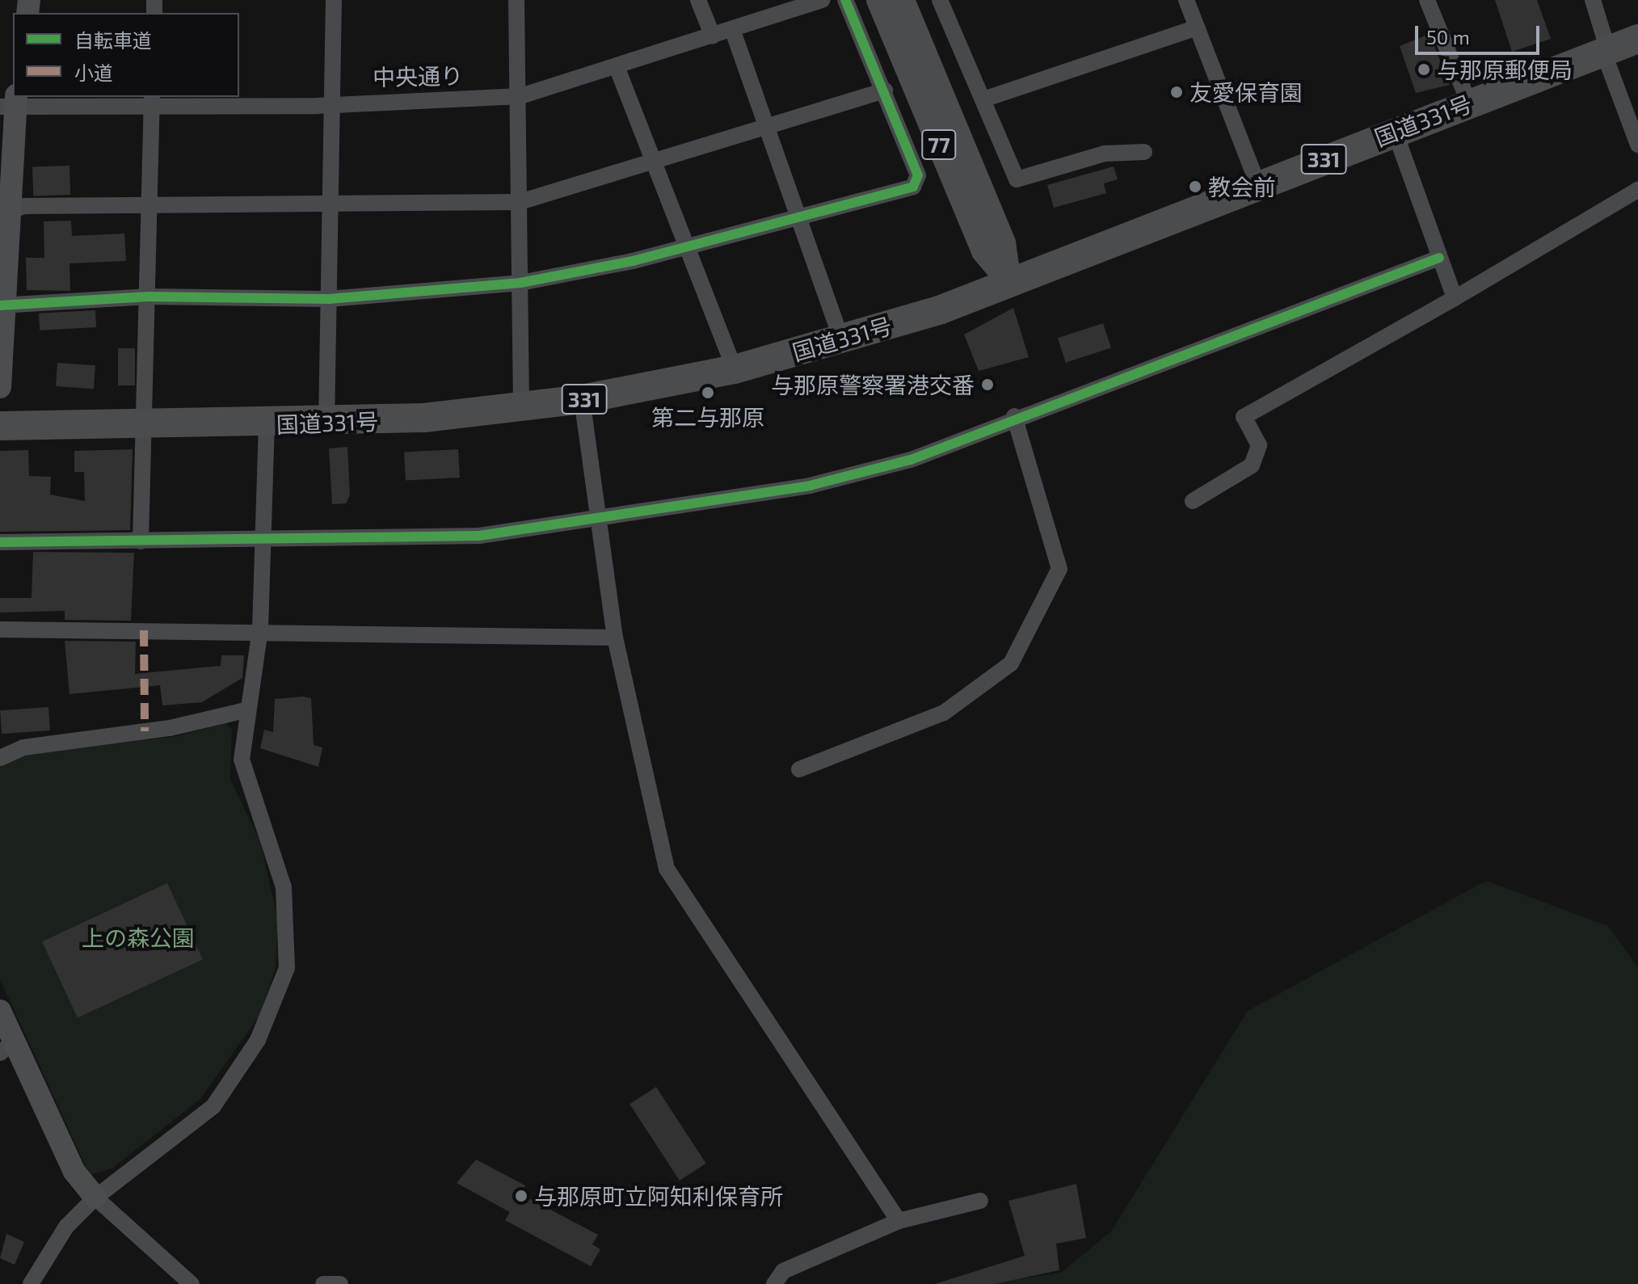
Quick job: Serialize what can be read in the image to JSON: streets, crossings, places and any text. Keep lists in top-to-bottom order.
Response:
{
  "streets": {
    "highway": ["国道331号", "331"],
    "main road": ["77"],
    "street": ["中央通り"]
  },
  "crossings": [
    ["国道331号", "77"]
  ],
  "parks": ["上の森公園"],
  "places": [
    "与那原郵便局",
    "友愛保育園",
    "教会前",
    "与那原警察署港交番",
    "第二与那原",
    "与那原町立阿知利保育所"
  ],
  "legend": ["自転車道", "小道"],
  "scale_bar": "50 m"
}
